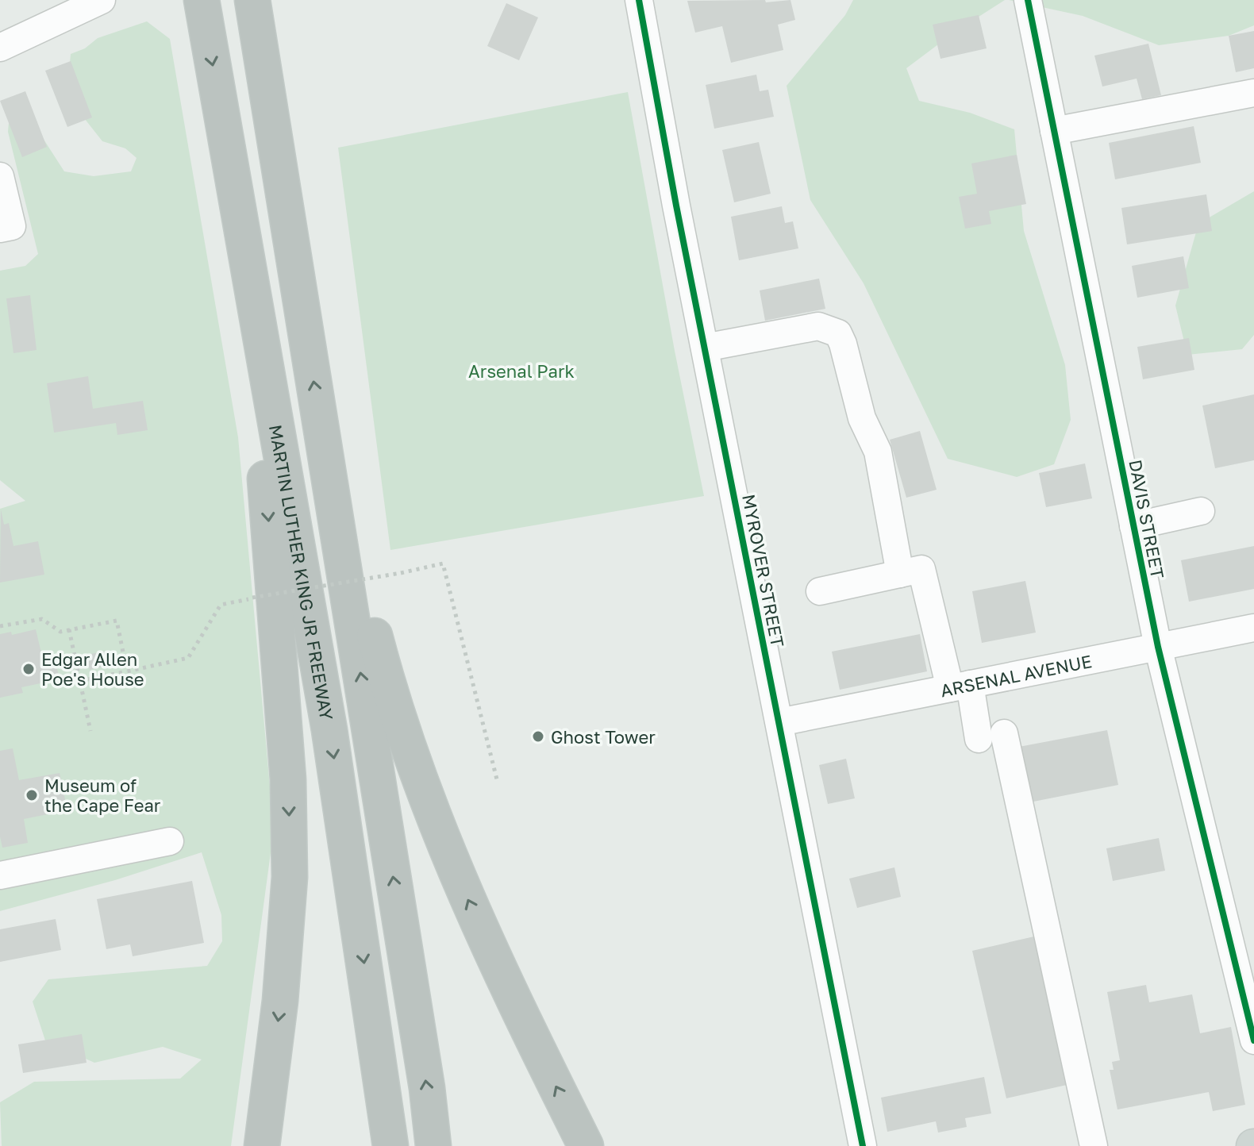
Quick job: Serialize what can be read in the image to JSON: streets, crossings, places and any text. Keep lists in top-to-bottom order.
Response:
{
  "streets": {
    "highway": ["MARTIN LUTHER KING JR FREEWAY"],
    "street": ["DAVIS STREET", "MYROVER STREET", "ARSENAL AVENUE"]
  },
  "crossings": [
    ["DAVIS STREET", "ARSENAL AVENUE"],
    ["MYROVER STREET", "ARSENAL AVENUE"]
  ],
  "parks": ["Arsenal Park"],
  "places": ["Edgar Allen Poe's House", "Ghost Tower", "Museum of the Cape Fear"]
}
